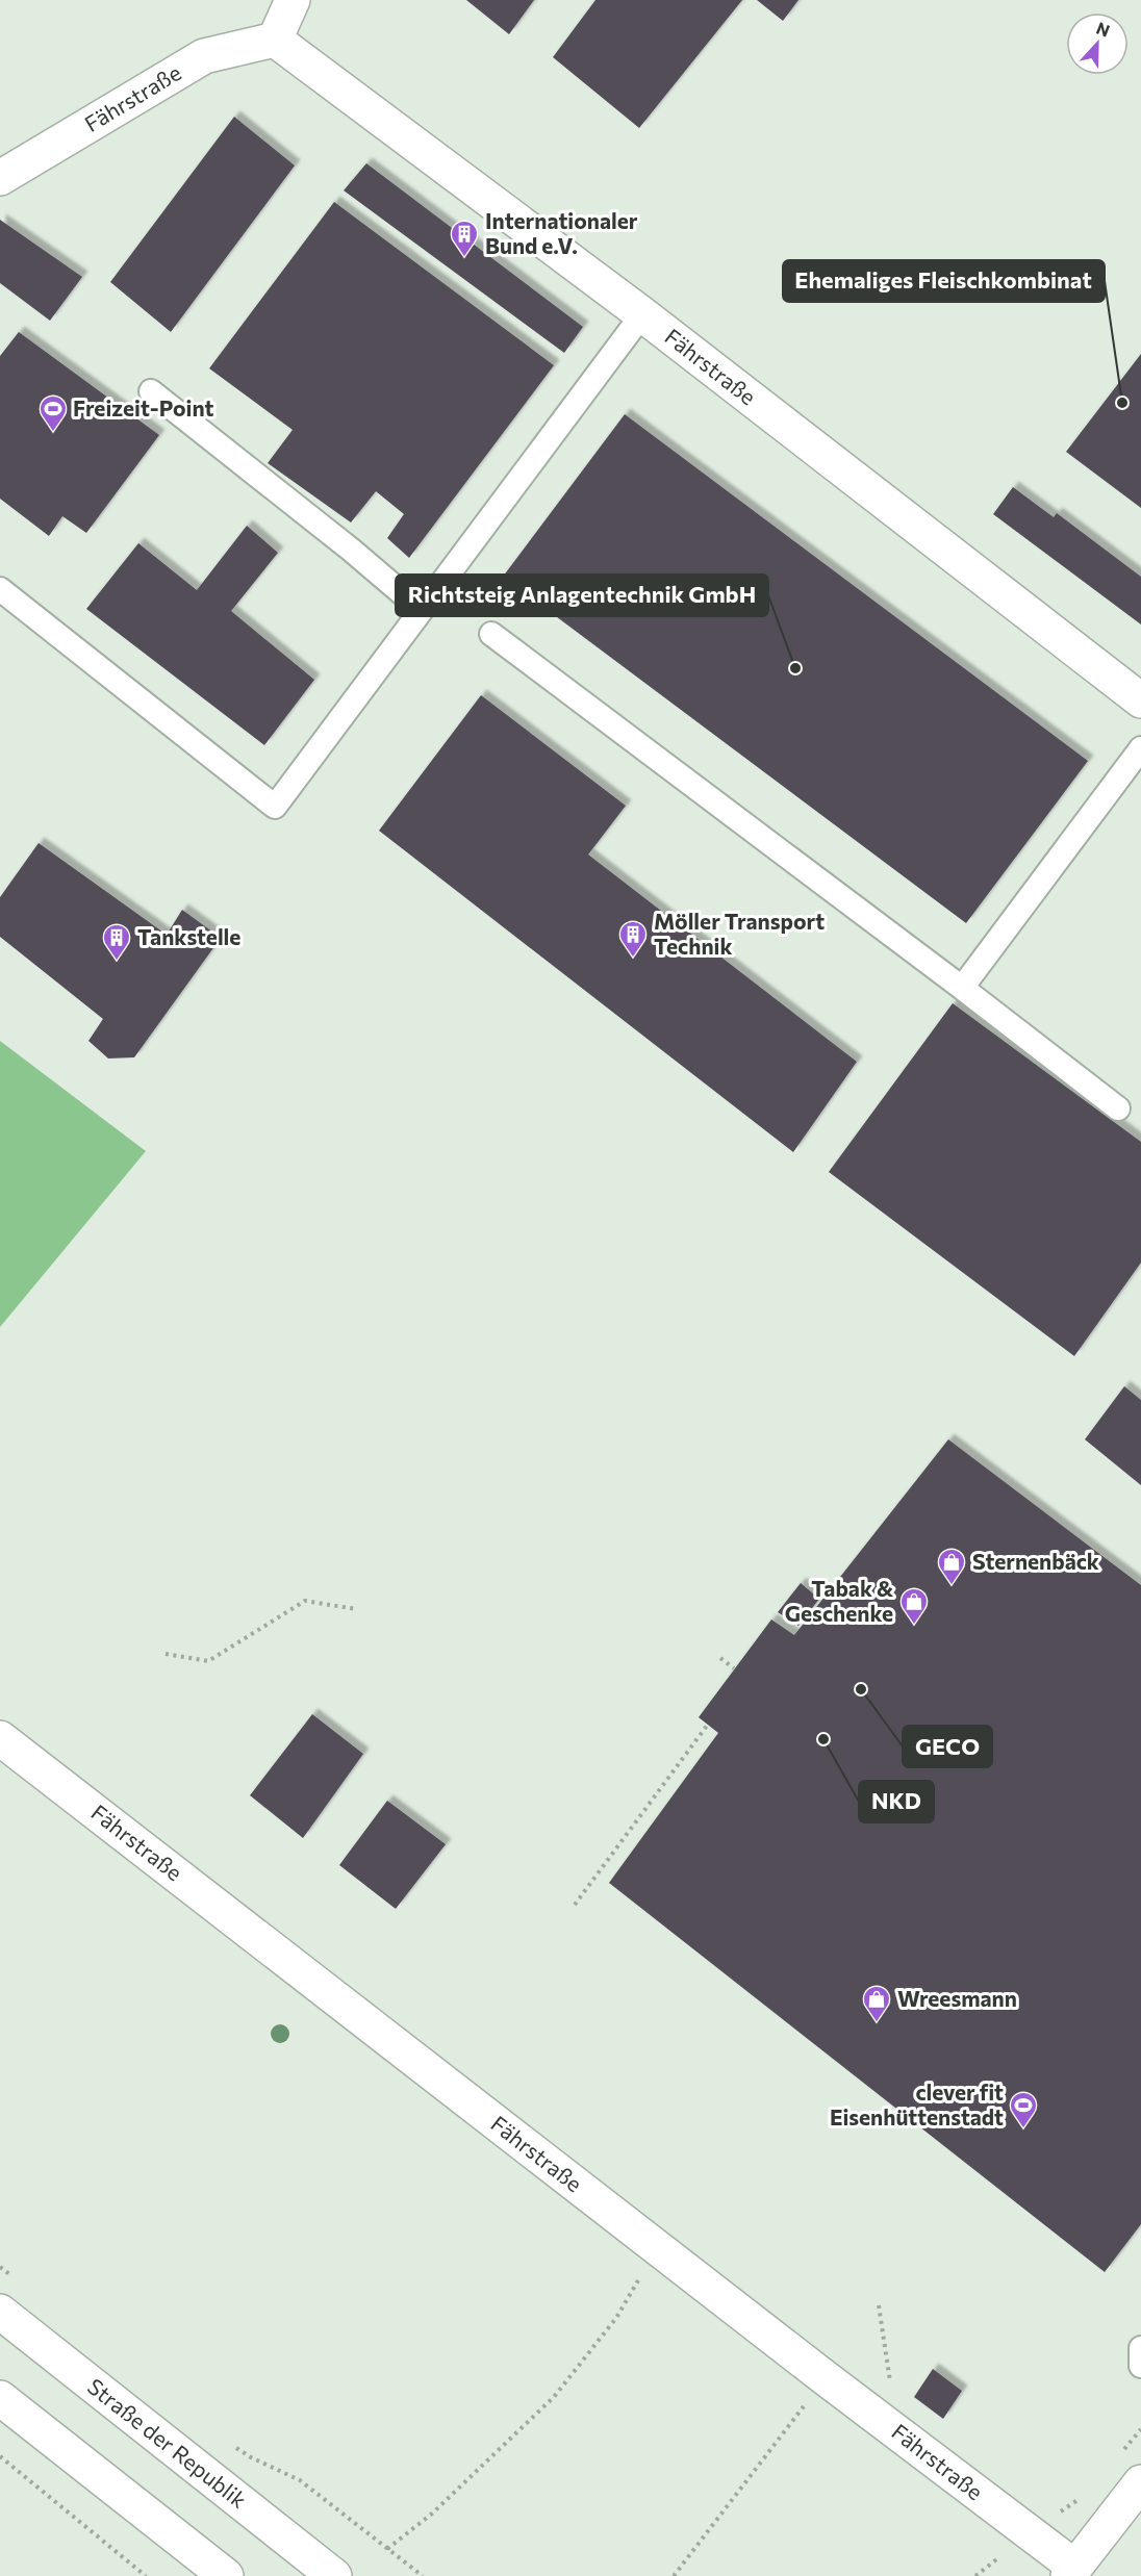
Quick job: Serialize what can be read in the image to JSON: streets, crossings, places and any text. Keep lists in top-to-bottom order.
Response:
{
  "streets": {
    "street": ["Fährstraße", "Straße der Republik"]
  },
  "places": {
    "building": ["Internationaler Bund e.V.", "Möller Transport Technik", "Tankstelle"],
    "other": [
      "Ehemaliges Fleischkombinat",
      "Richtsteig Anlagentechnik GmbH",
      "GECO",
      "NKD"
    ],
    "sports": ["Freizeit-Point", "clever fit Eisenhüttenstadt"],
    "shop": ["Sternenbäck", "Tabak & Geschenke", "Wreesmann"]
  },
  "north": "top"
}
